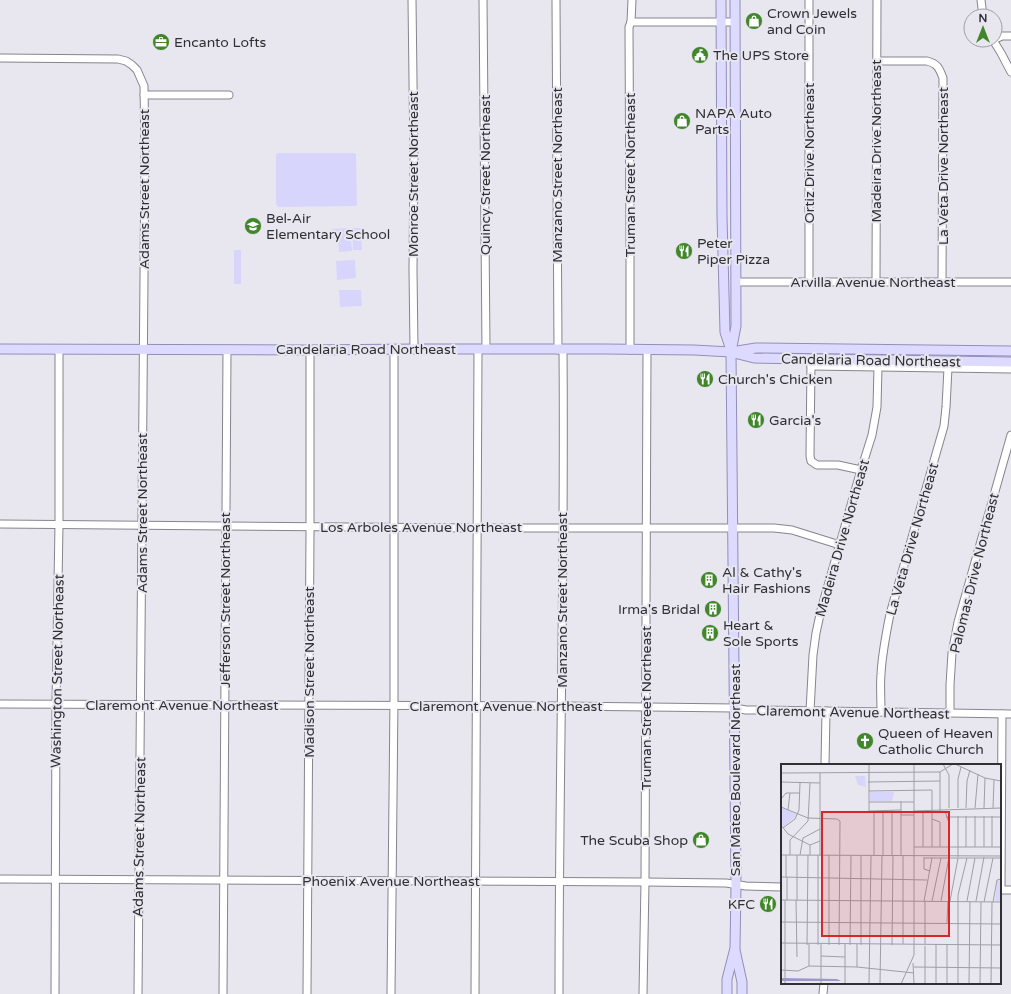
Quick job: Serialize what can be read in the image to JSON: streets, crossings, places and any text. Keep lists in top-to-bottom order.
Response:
{
  "streets": {
    "main road": ["Candelaria Road Northeast", "San Mateo Boulevard Northeast"],
    "street": [
      "Madeira Drive Northeast",
      "Ortiz Drive Northeast",
      "La Veta Drive Northeast",
      "Monroe Street Northeast",
      "Quincy Street Northeast",
      "Manzano Street Northeast",
      "Truman Street Northeast",
      "Adams Street Northeast",
      "Arvilla Avenue Northeast",
      "Los Arboles Avenue Northeast",
      "Palomas Drive Northeast",
      "Jefferson Street Northeast",
      "Washington Street Northeast",
      "Madison Street Northeast",
      "Claremont Avenue Northeast",
      "Phoenix Avenue Northeast"
    ]
  },
  "crossings": [
    ["Madeira Drive Northeast", "La Veta Drive Northeast"],
    ["Madeira Drive Northeast", "Arvilla Avenue Northeast"],
    ["Madeira Drive Northeast", "Los Arboles Avenue Northeast"],
    ["Madeira Drive Northeast", "Claremont Avenue Northeast"],
    ["Ortiz Drive Northeast", "Arvilla Avenue Northeast"],
    ["La Veta Drive Northeast", "Arvilla Avenue Northeast"],
    ["La Veta Drive Northeast", "Claremont Avenue Northeast"],
    ["Monroe Street Northeast", "Candelaria Road Northeast"],
    ["Quincy Street Northeast", "Candelaria Road Northeast"],
    ["Quincy Street Northeast", "Los Arboles Avenue Northeast"],
    ["Quincy Street Northeast", "Claremont Avenue Northeast"],
    ["Quincy Street Northeast", "Phoenix Avenue Northeast"],
    ["Manzano Street Northeast", "Candelaria Road Northeast"],
    ["Manzano Street Northeast", "Los Arboles Avenue Northeast"],
    ["Manzano Street Northeast", "Claremont Avenue Northeast"],
    ["Manzano Street Northeast", "Phoenix Avenue Northeast"],
    ["Truman Street Northeast", "Candelaria Road Northeast"],
    ["Truman Street Northeast", "Los Arboles Avenue Northeast"],
    ["Truman Street Northeast", "Claremont Avenue Northeast"],
    ["Truman Street Northeast", "Phoenix Avenue Northeast"],
    ["Adams Street Northeast", "Candelaria Road Northeast"],
    ["Adams Street Northeast", "Los Arboles Avenue Northeast"],
    ["Adams Street Northeast", "Claremont Avenue Northeast"],
    ["Adams Street Northeast", "Phoenix Avenue Northeast"],
    ["Arvilla Avenue Northeast", "San Mateo Boulevard Northeast"],
    ["Candelaria Road Northeast", "Jefferson Street Northeast"],
    ["Candelaria Road Northeast", "Washington Street Northeast"],
    ["Candelaria Road Northeast", "Madison Street Northeast"],
    ["Candelaria Road Northeast", "San Mateo Boulevard Northeast"],
    ["Los Arboles Avenue Northeast", "Jefferson Street Northeast"],
    ["Los Arboles Avenue Northeast", "Washington Street Northeast"],
    ["Los Arboles Avenue Northeast", "Madison Street Northeast"],
    ["Los Arboles Avenue Northeast", "San Mateo Boulevard Northeast"],
    ["Palomas Drive Northeast", "Claremont Avenue Northeast"],
    ["Jefferson Street Northeast", "Claremont Avenue Northeast"],
    ["Jefferson Street Northeast", "Phoenix Avenue Northeast"],
    ["Washington Street Northeast", "Claremont Avenue Northeast"],
    ["Washington Street Northeast", "Phoenix Avenue Northeast"],
    ["Madison Street Northeast", "Claremont Avenue Northeast"],
    ["Madison Street Northeast", "Phoenix Avenue Northeast"],
    ["Claremont Avenue Northeast", "San Mateo Boulevard Northeast"],
    ["San Mateo Boulevard Northeast", "Phoenix Avenue Northeast"]
  ],
  "places": {
    "shop": ["Crown Jewels and Coin", "NAPA Auto Parts", "The Scuba Shop"],
    "office": ["Encanto Lofts"],
    "public building": ["The UPS Store"],
    "school or university": ["Bel-Air Elementary School"],
    "restaurant": [
      "Peter Piper Pizza",
      "Church's Chicken",
      "Garcia's",
      "KFC"
    ],
    "building": ["Al & Cathy's Hair Fashions", "Irma's Bridal", "Heart & Sole Sports"],
    "church": ["Queen of Heaven Catholic Church"]
  },
  "north": "top"
}
